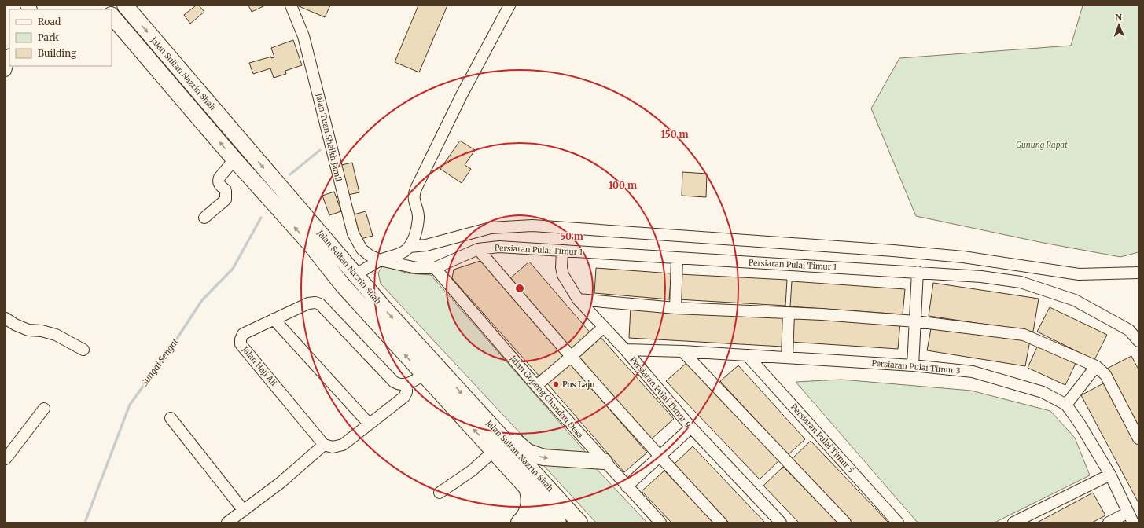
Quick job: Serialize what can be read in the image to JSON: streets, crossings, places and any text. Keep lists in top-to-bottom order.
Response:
{
  "streets": {
    "highway": ["Jalan Sultan Nazrin Shah"],
    "street": [
      "Jalan Tuan Sheikh Jamil",
      "Persiaran Pulai Timur 1",
      "Jalan Haji Ali",
      "Persiaran Pulai Timur 3",
      "Persiaran Pulai Timur 9",
      "Jalan Gopeng Chandan Desa",
      "Persiaran Pulai Timur 5"
    ]
  },
  "crossings": [
    ["Jalan Tuan Sheikh Jamil", "Persiaran Pulai Timur 1"],
    ["Jalan Tuan Sheikh Jamil", "Jalan Gopeng Chandan Desa"],
    ["Persiaran Pulai Timur 1", "Persiaran Pulai Timur 9"],
    ["Persiaran Pulai Timur 1", "Jalan Gopeng Chandan Desa"],
    ["Persiaran Pulai Timur 3", "Persiaran Pulai Timur 9"],
    ["Persiaran Pulai Timur 3", "Persiaran Pulai Timur 5"]
  ],
  "water": ["Sungai Sengat"],
  "parks": ["Gunung Rapat"],
  "places": ["Pos Laju"],
  "legend": ["Road", "Park", "Building"],
  "north": "top",
  "rings": ["150 m", "100 m", "50 m"]
}
